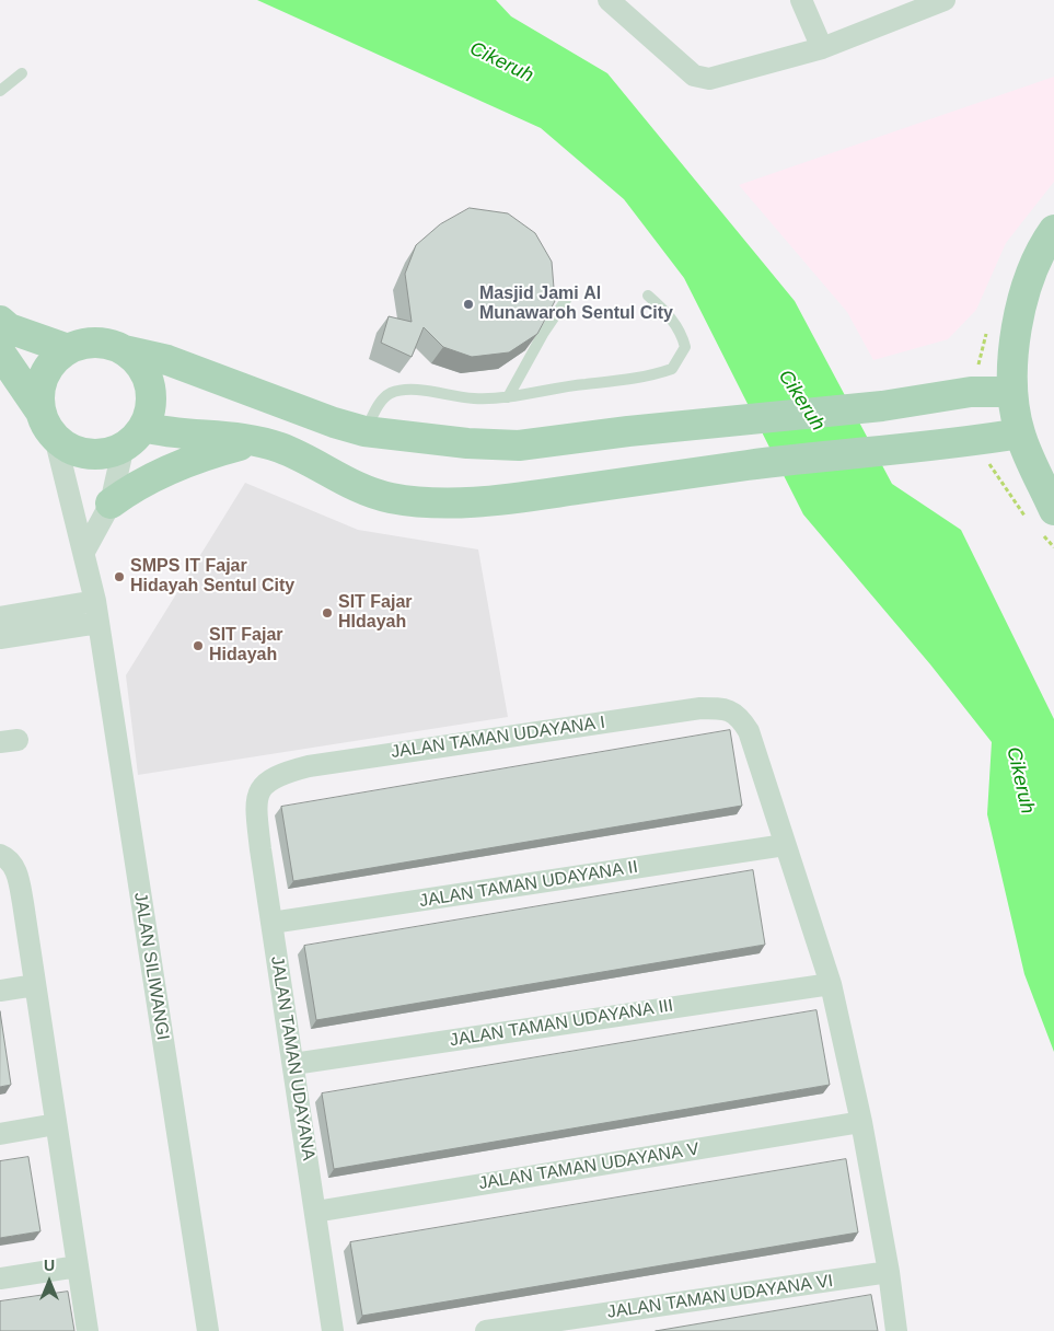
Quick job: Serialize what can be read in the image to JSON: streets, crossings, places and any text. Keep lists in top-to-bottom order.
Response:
{
  "streets": {
    "street": [
      "JALAN TAMAN UDAYANA I",
      "JALAN TAMAN UDAYANA II",
      "JALAN SILIWANGI",
      "JALAN TAMAN UDAYANA III",
      "JALAN TAMAN UDAYANA",
      "JALAN TAMAN UDAYANA V",
      "JALAN TAMAN UDAYANA VI"
    ]
  },
  "crossings": [
    ["JALAN TAMAN UDAYANA I", "JALAN TAMAN UDAYANA II"],
    ["JALAN TAMAN UDAYANA I", "JALAN TAMAN UDAYANA"],
    ["JALAN TAMAN UDAYANA II", "JALAN TAMAN UDAYANA"],
    ["JALAN TAMAN UDAYANA III", "JALAN TAMAN UDAYANA"],
    ["JALAN TAMAN UDAYANA", "JALAN TAMAN UDAYANA V"]
  ],
  "water": ["Cikeruh"],
  "places": [
    "Masjid Jami Al Munawaroh Sentul City",
    "SMPS IT Fajar Hidayah Sentul City",
    "SIT Fajar HIdayah",
    "SIT Fajar Hidayah"
  ],
  "north": "top"
}
